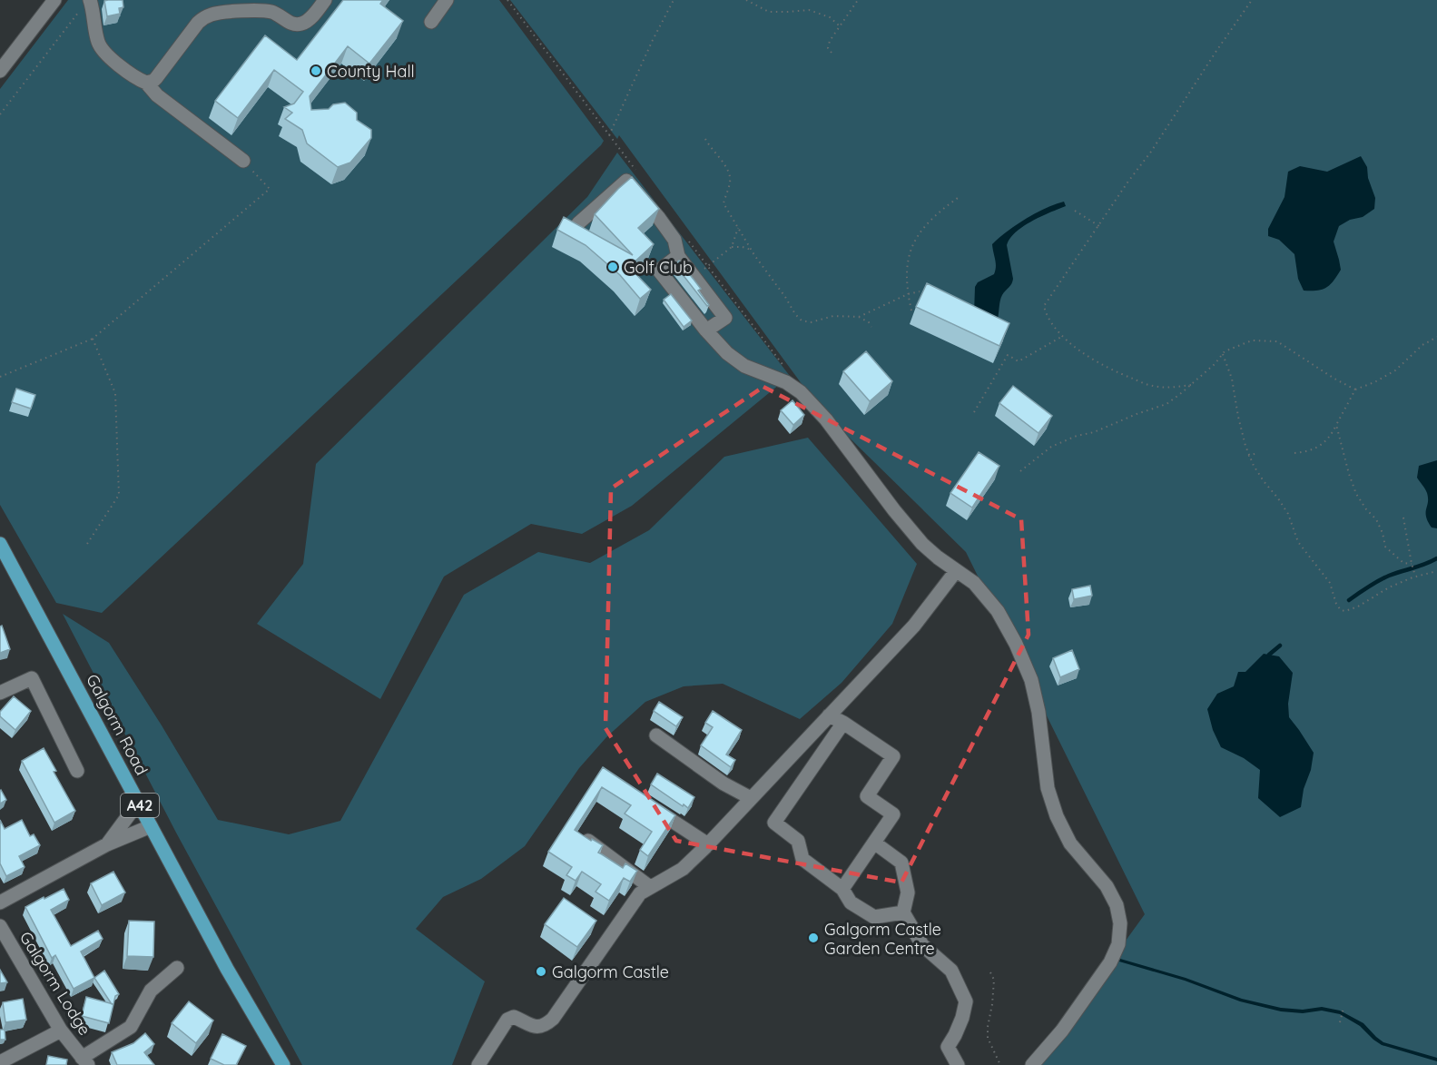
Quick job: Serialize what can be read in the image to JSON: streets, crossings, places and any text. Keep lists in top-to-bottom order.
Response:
{
  "streets": {
    "main road": ["Galgorm Road", "A42"],
    "street": ["Galgorm Lodge"]
  },
  "places": [
    "County Hall",
    "Golf Club",
    "Galgorm Castle Garden Centre",
    "Galgorm Castle"
  ]
}
